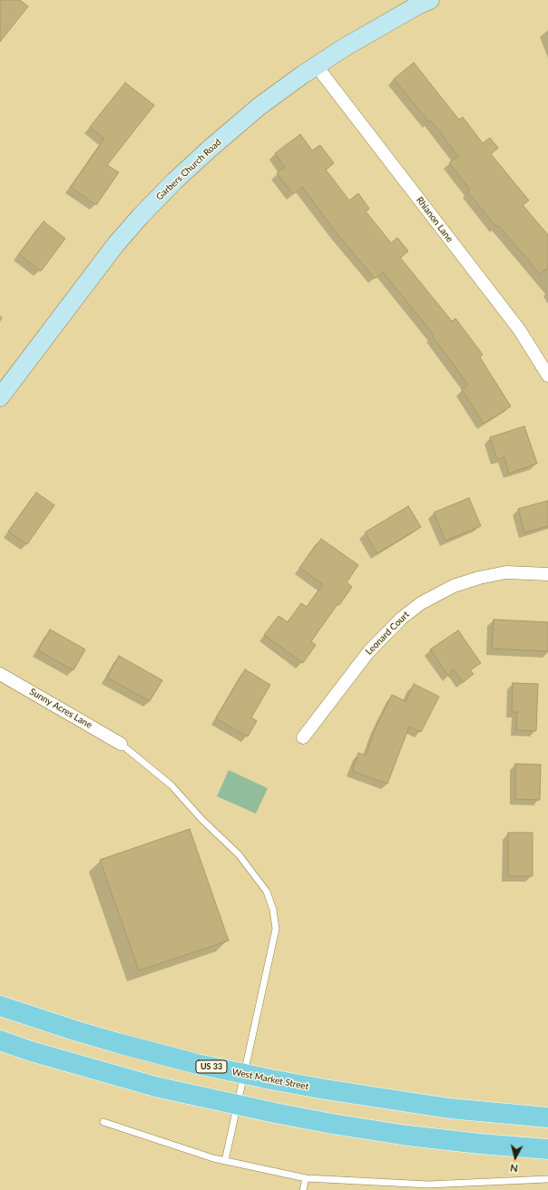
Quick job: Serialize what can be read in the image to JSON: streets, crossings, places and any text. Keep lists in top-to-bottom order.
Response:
{
  "streets": {
    "main road": ["US 33", "West Market Street"],
    "street": [
      "Garbers Church Road",
      "Rhianon Lane",
      "Leonard Court",
      "Sunny Acres Lane"
    ]
  },
  "crossings": [
    ["Garbers Church Road", "Rhianon Lane"]
  ],
  "north": "bottom"
}
